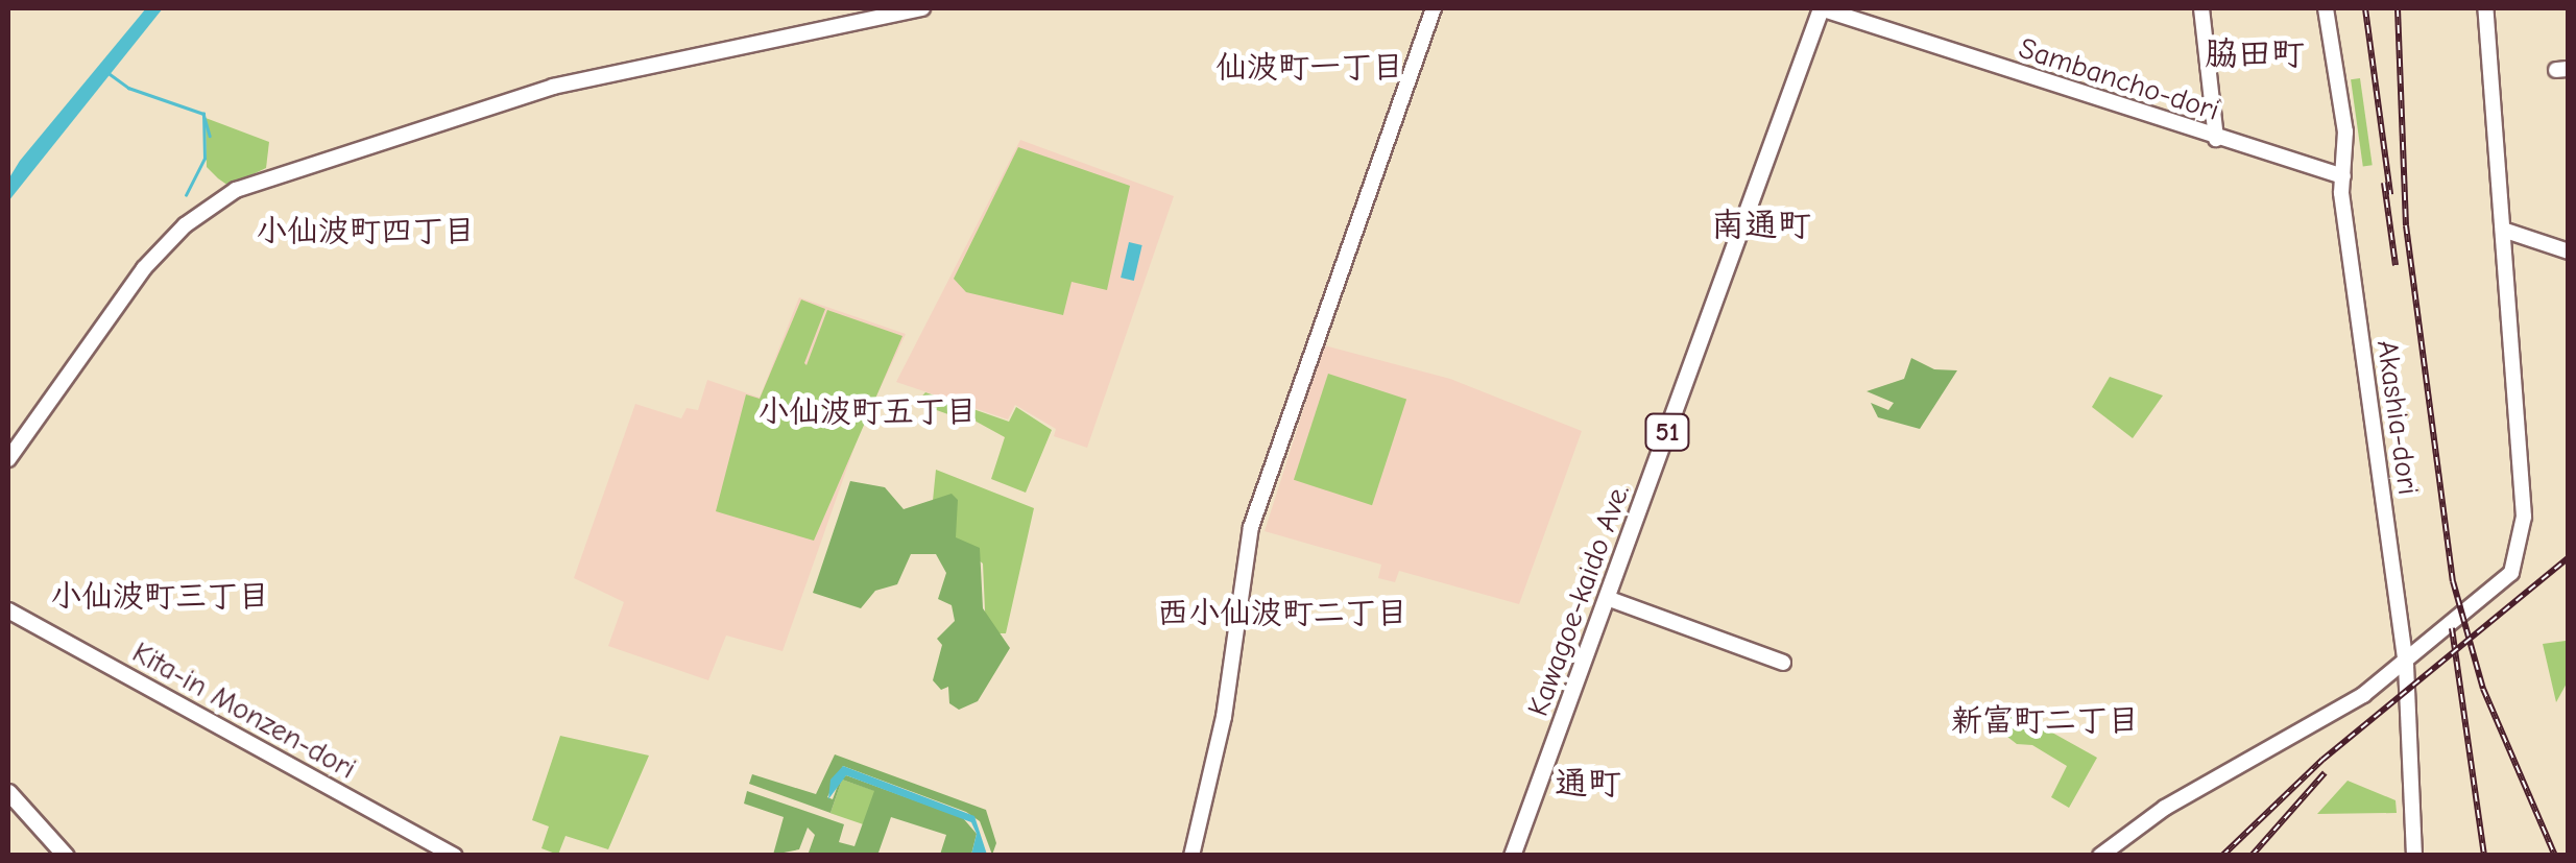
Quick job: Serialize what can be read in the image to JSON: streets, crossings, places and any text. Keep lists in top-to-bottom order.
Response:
{
  "streets": {
    "main road": ["51", "Kawagoe-kaido Ave."],
    "street": ["Sambancho-dori", "Akashia-dori", "Kita-in Monzen-dori"]
  },
  "crossings": [
    ["Sambancho-dori", "Akashia-dori"],
    ["Sambancho-dori", "Kawagoe-kaido Ave."]
  ],
  "districts": [
    "脇田町",
    "仙波町一丁目",
    "南通町",
    "小仙波町四丁目",
    "小仙波町五丁目",
    "小仙波町三丁目",
    "西小仙波町二丁目",
    "新富町二丁目",
    "通町"
  ]
}
